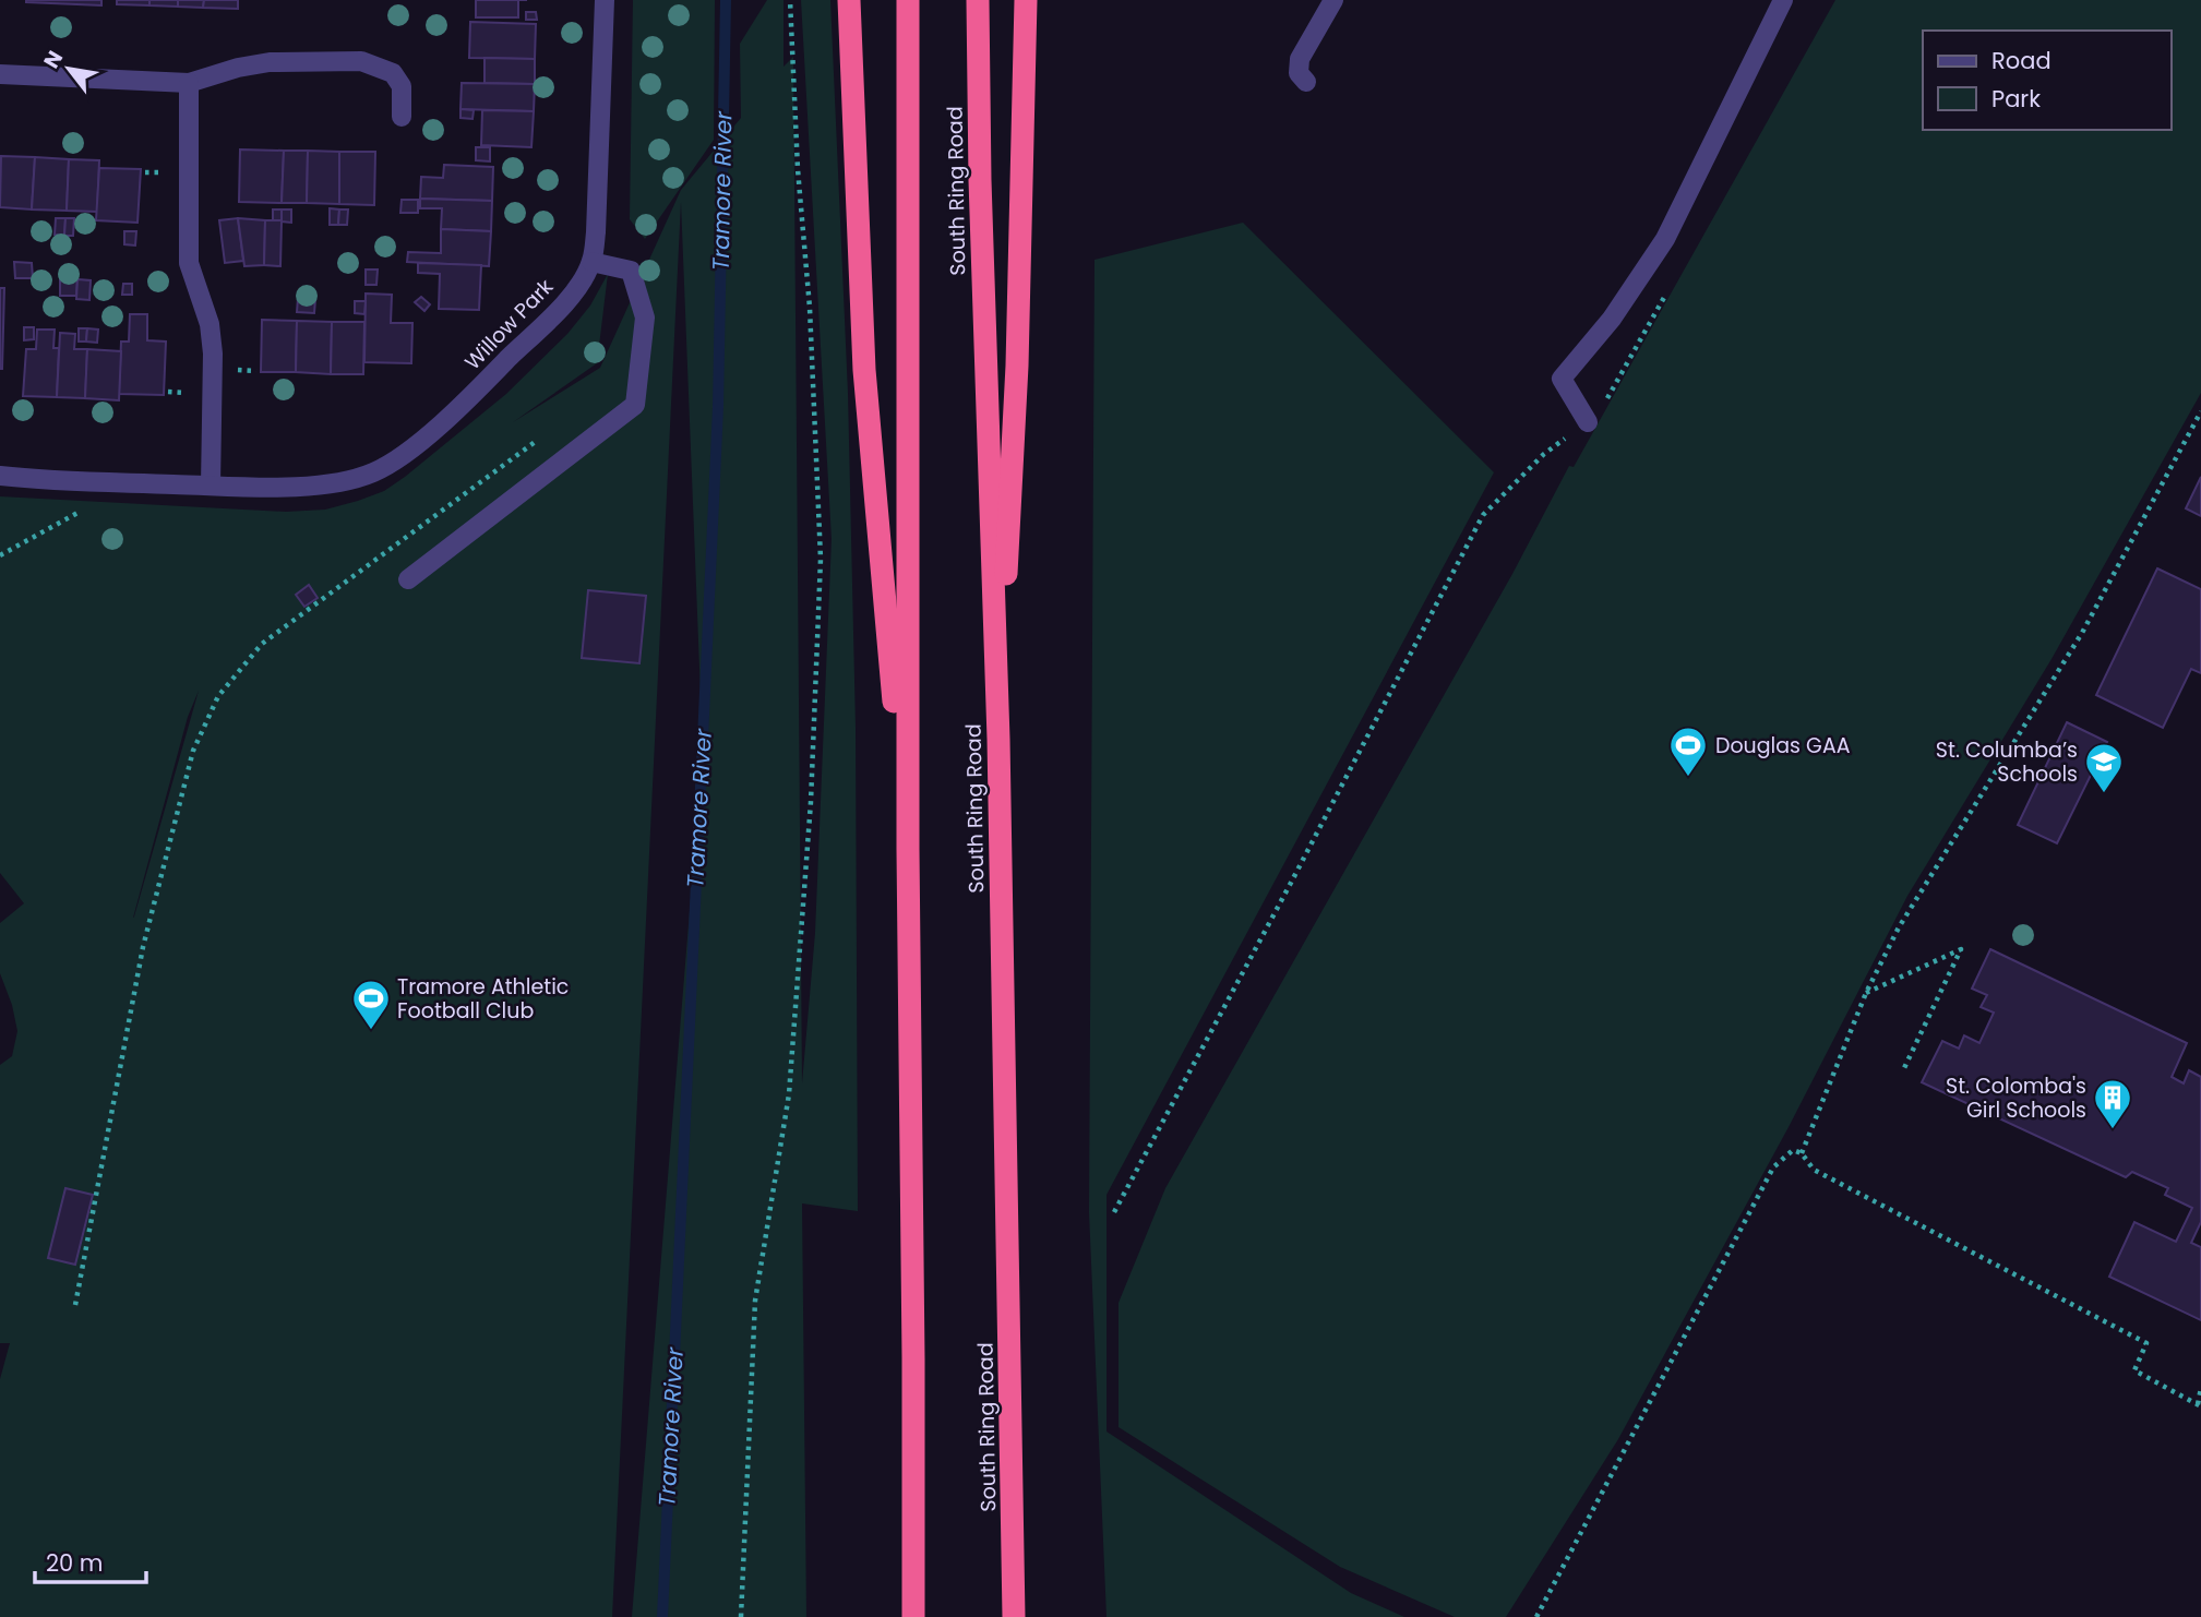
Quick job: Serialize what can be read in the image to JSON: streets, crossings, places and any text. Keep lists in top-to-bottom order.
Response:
{
  "streets": {
    "highway": ["South Ring Road"],
    "street": ["Willow Park"]
  },
  "water": ["Tramore River"],
  "places": {
    "sports": ["Douglas GAA", "Tramore Athletic Football Club"],
    "school or university": ["St. Columba’s Schools"],
    "building": ["St. Colomba's Girl Schools"]
  },
  "legend": ["Road", "Park"],
  "scale_bar": "20 m",
  "north": "top left"
}
